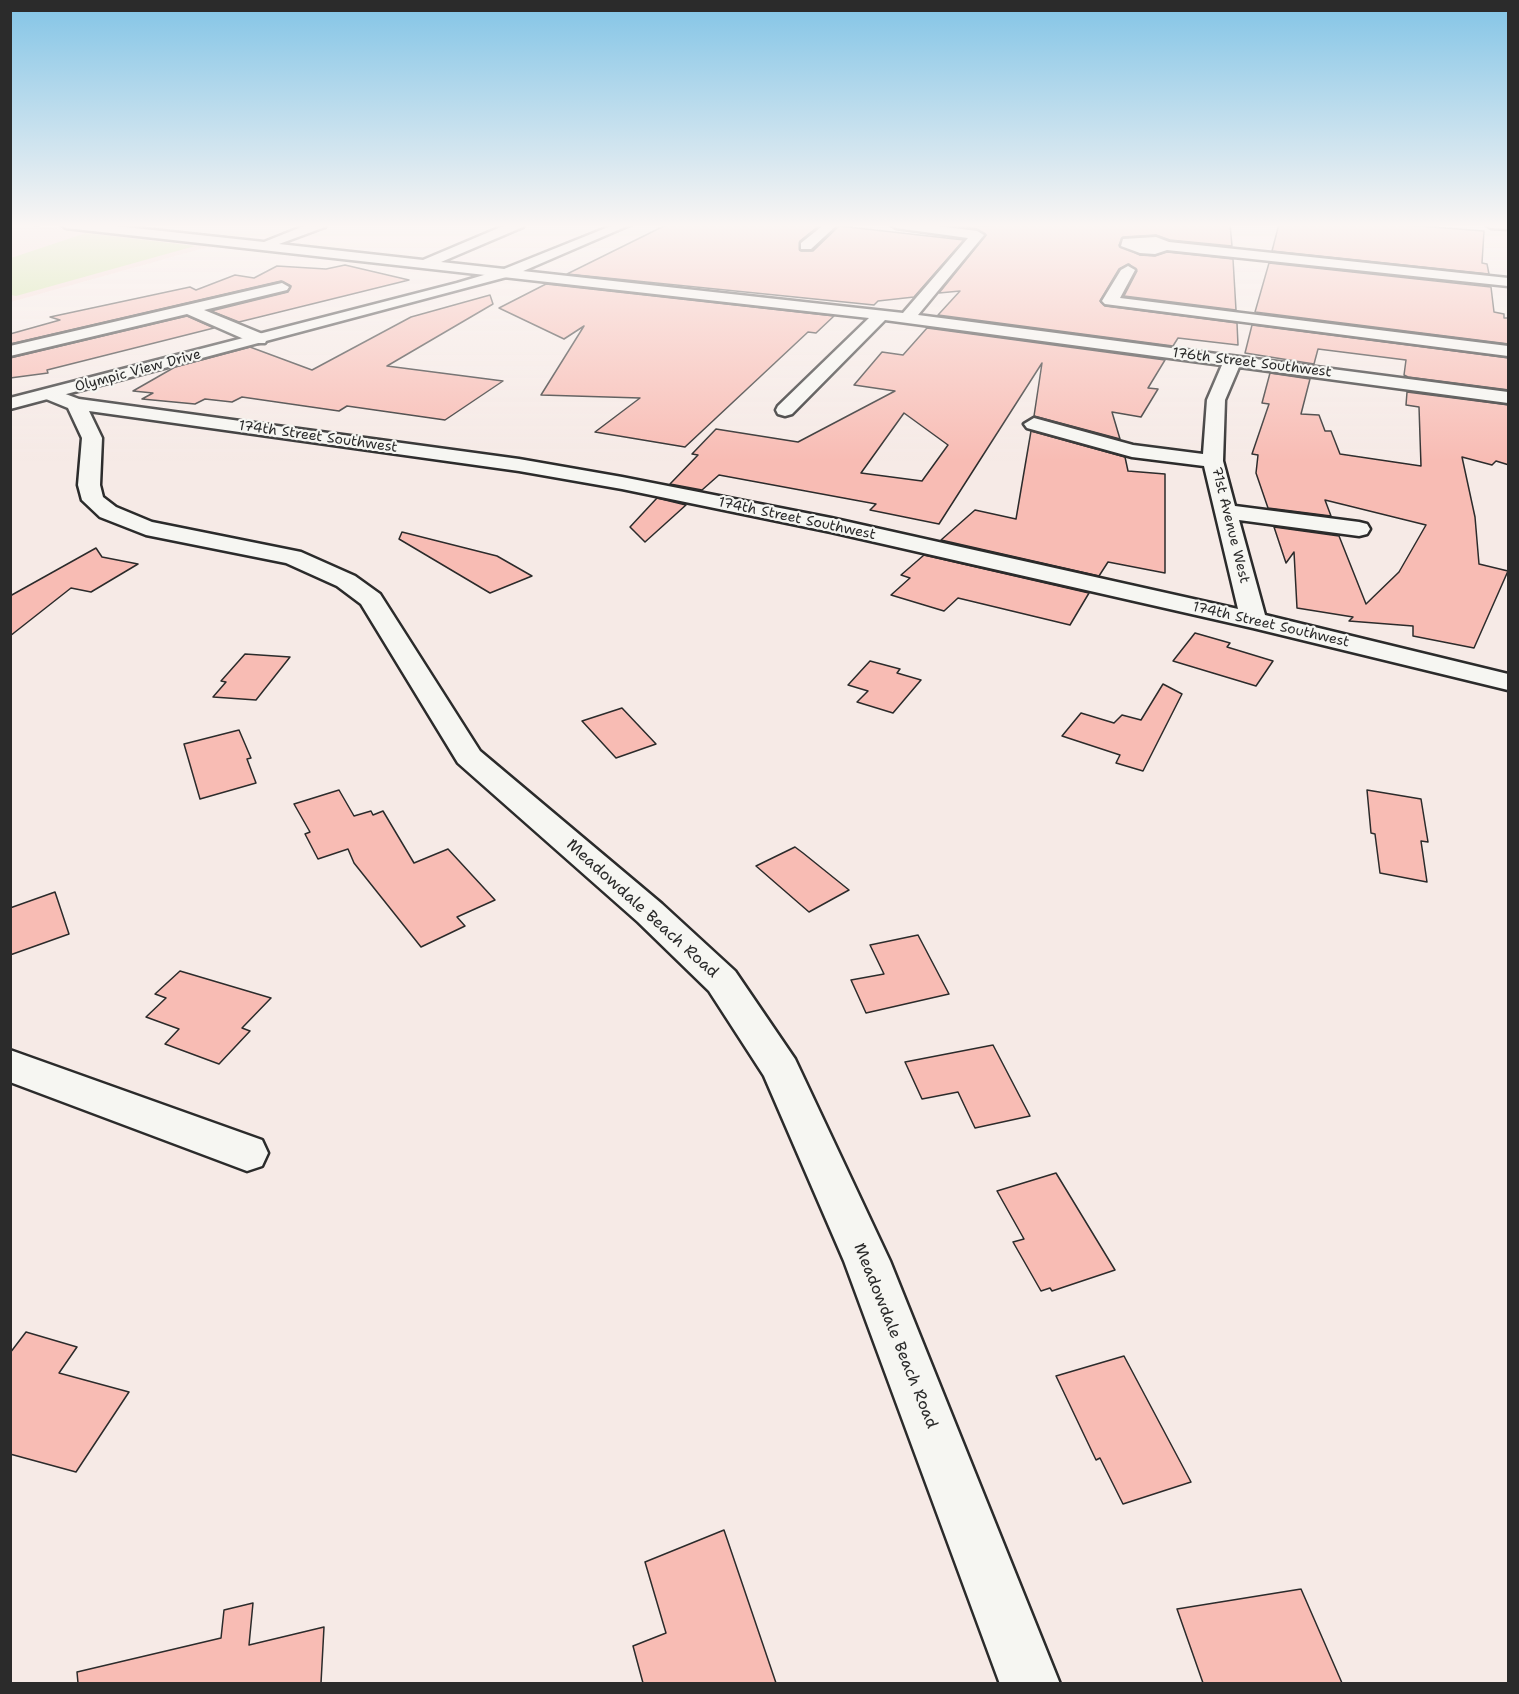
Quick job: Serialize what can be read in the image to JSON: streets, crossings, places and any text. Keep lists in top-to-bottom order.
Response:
{
  "streets": {
    "street": [
      "176th Street Southwest",
      "Olympic View Drive",
      "174th Street Southwest",
      "71st Avenue West",
      "Meadowdale Beach Road"
    ]
  },
  "crossings": [
    ["176th Street Southwest", "71st Avenue West"],
    ["Olympic View Drive", "174th Street Southwest"],
    ["Olympic View Drive", "Meadowdale Beach Road"],
    ["174th Street Southwest", "71st Avenue West"],
    ["174th Street Southwest", "Meadowdale Beach Road"]
  ]
}
